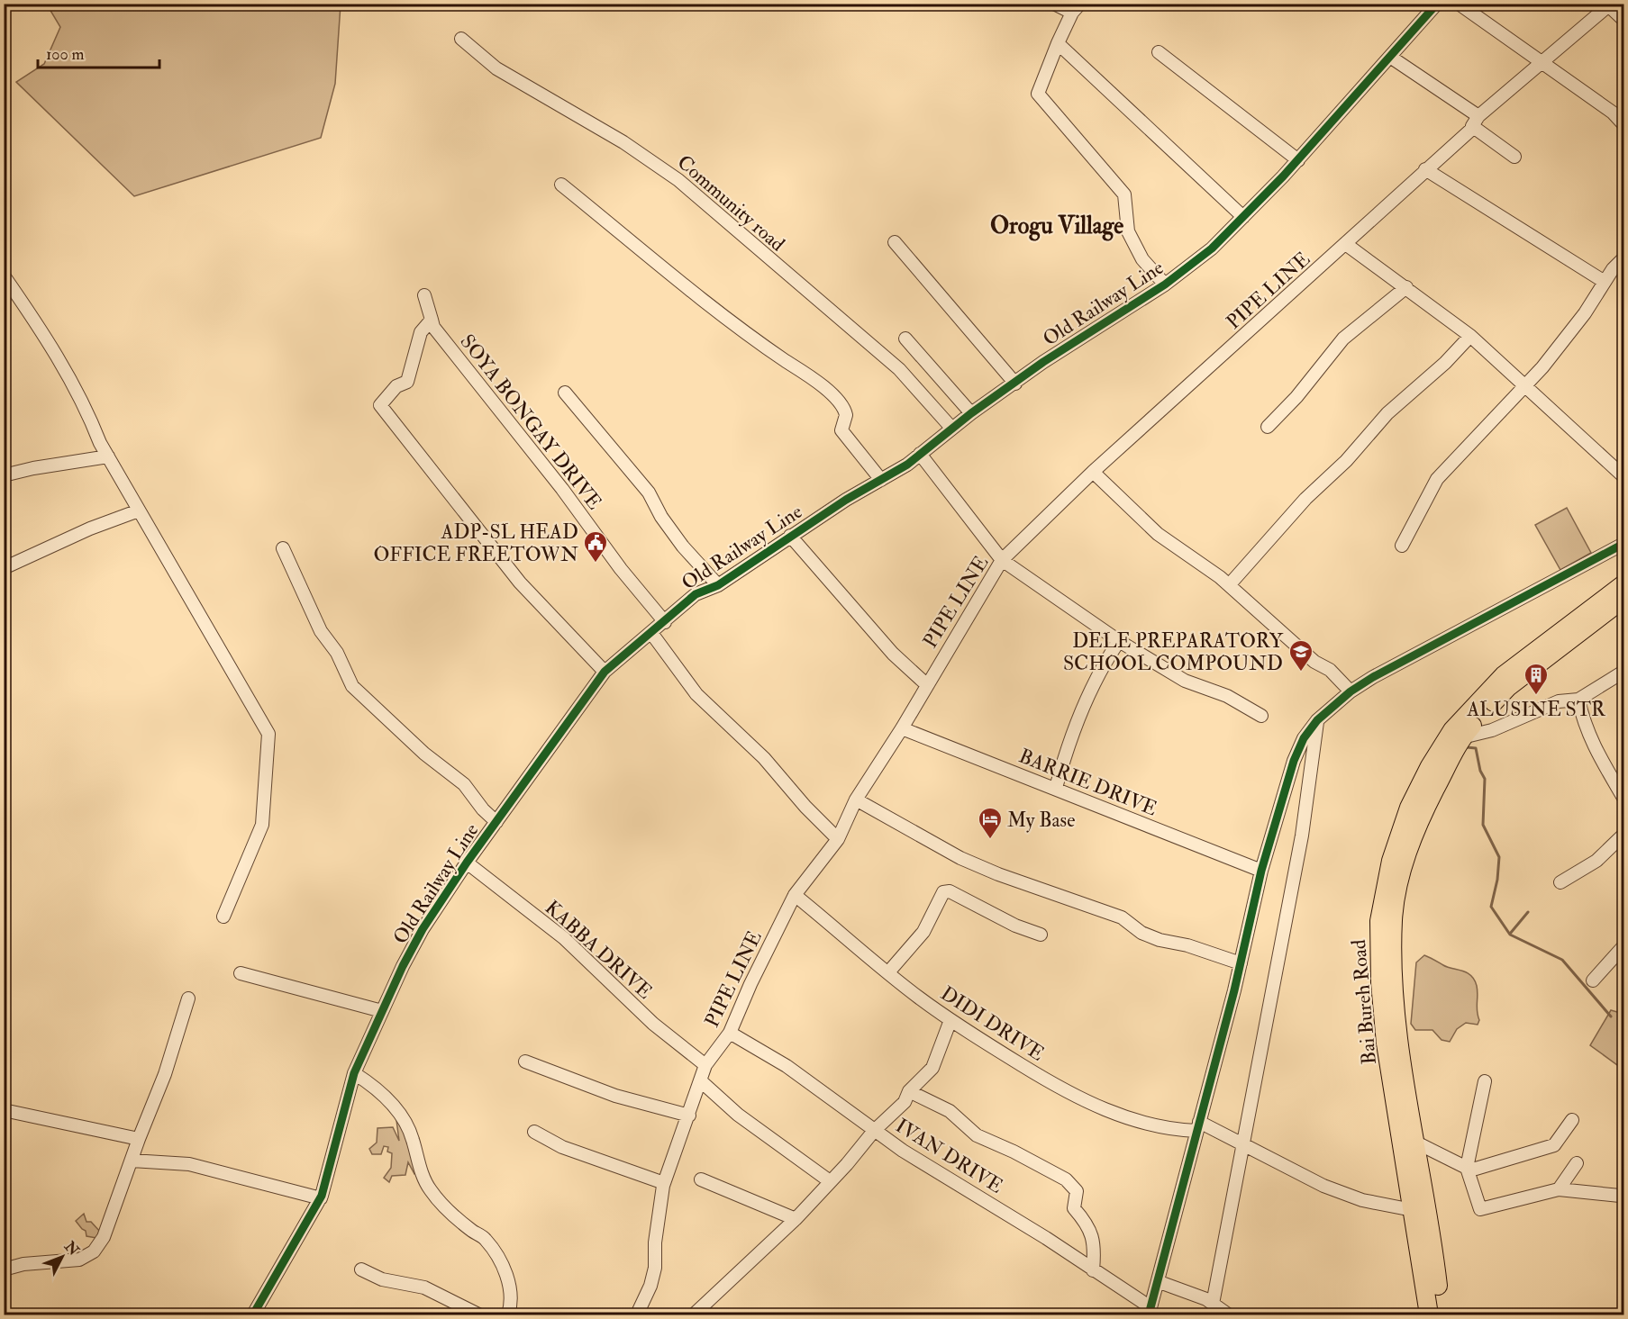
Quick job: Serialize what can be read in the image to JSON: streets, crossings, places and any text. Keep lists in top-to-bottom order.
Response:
{
  "streets": {
    "highway": ["Bai Bureh Road"],
    "street": [
      "Community road",
      "PIPE LINE",
      "Old Railway Line",
      "SOYA BONGAY DRIVE",
      "BARRIE DRIVE",
      "KABBA DRIVE",
      "DIDI DRIVE",
      "IVAN DRIVE"
    ]
  },
  "crossings": [
    ["Community road", "Old Railway Line"],
    ["PIPE LINE", "BARRIE DRIVE"],
    ["PIPE LINE", "KABBA DRIVE"],
    ["PIPE LINE", "DIDI DRIVE"],
    ["PIPE LINE", "IVAN DRIVE"],
    ["Old Railway Line", "SOYA BONGAY DRIVE"],
    ["Old Railway Line", "KABBA DRIVE"]
  ],
  "districts": ["Orogu Village"],
  "places": {
    "public building": ["ADP-SL HEAD OFFICE FREETOWN"],
    "school or university": ["DELE PREPARATORY SCHOOL COMPOUND"],
    "building": ["ALUSINE STR"],
    "hotel": ["My Base"]
  },
  "scale_bar": "100 m",
  "north": "top right"
}
